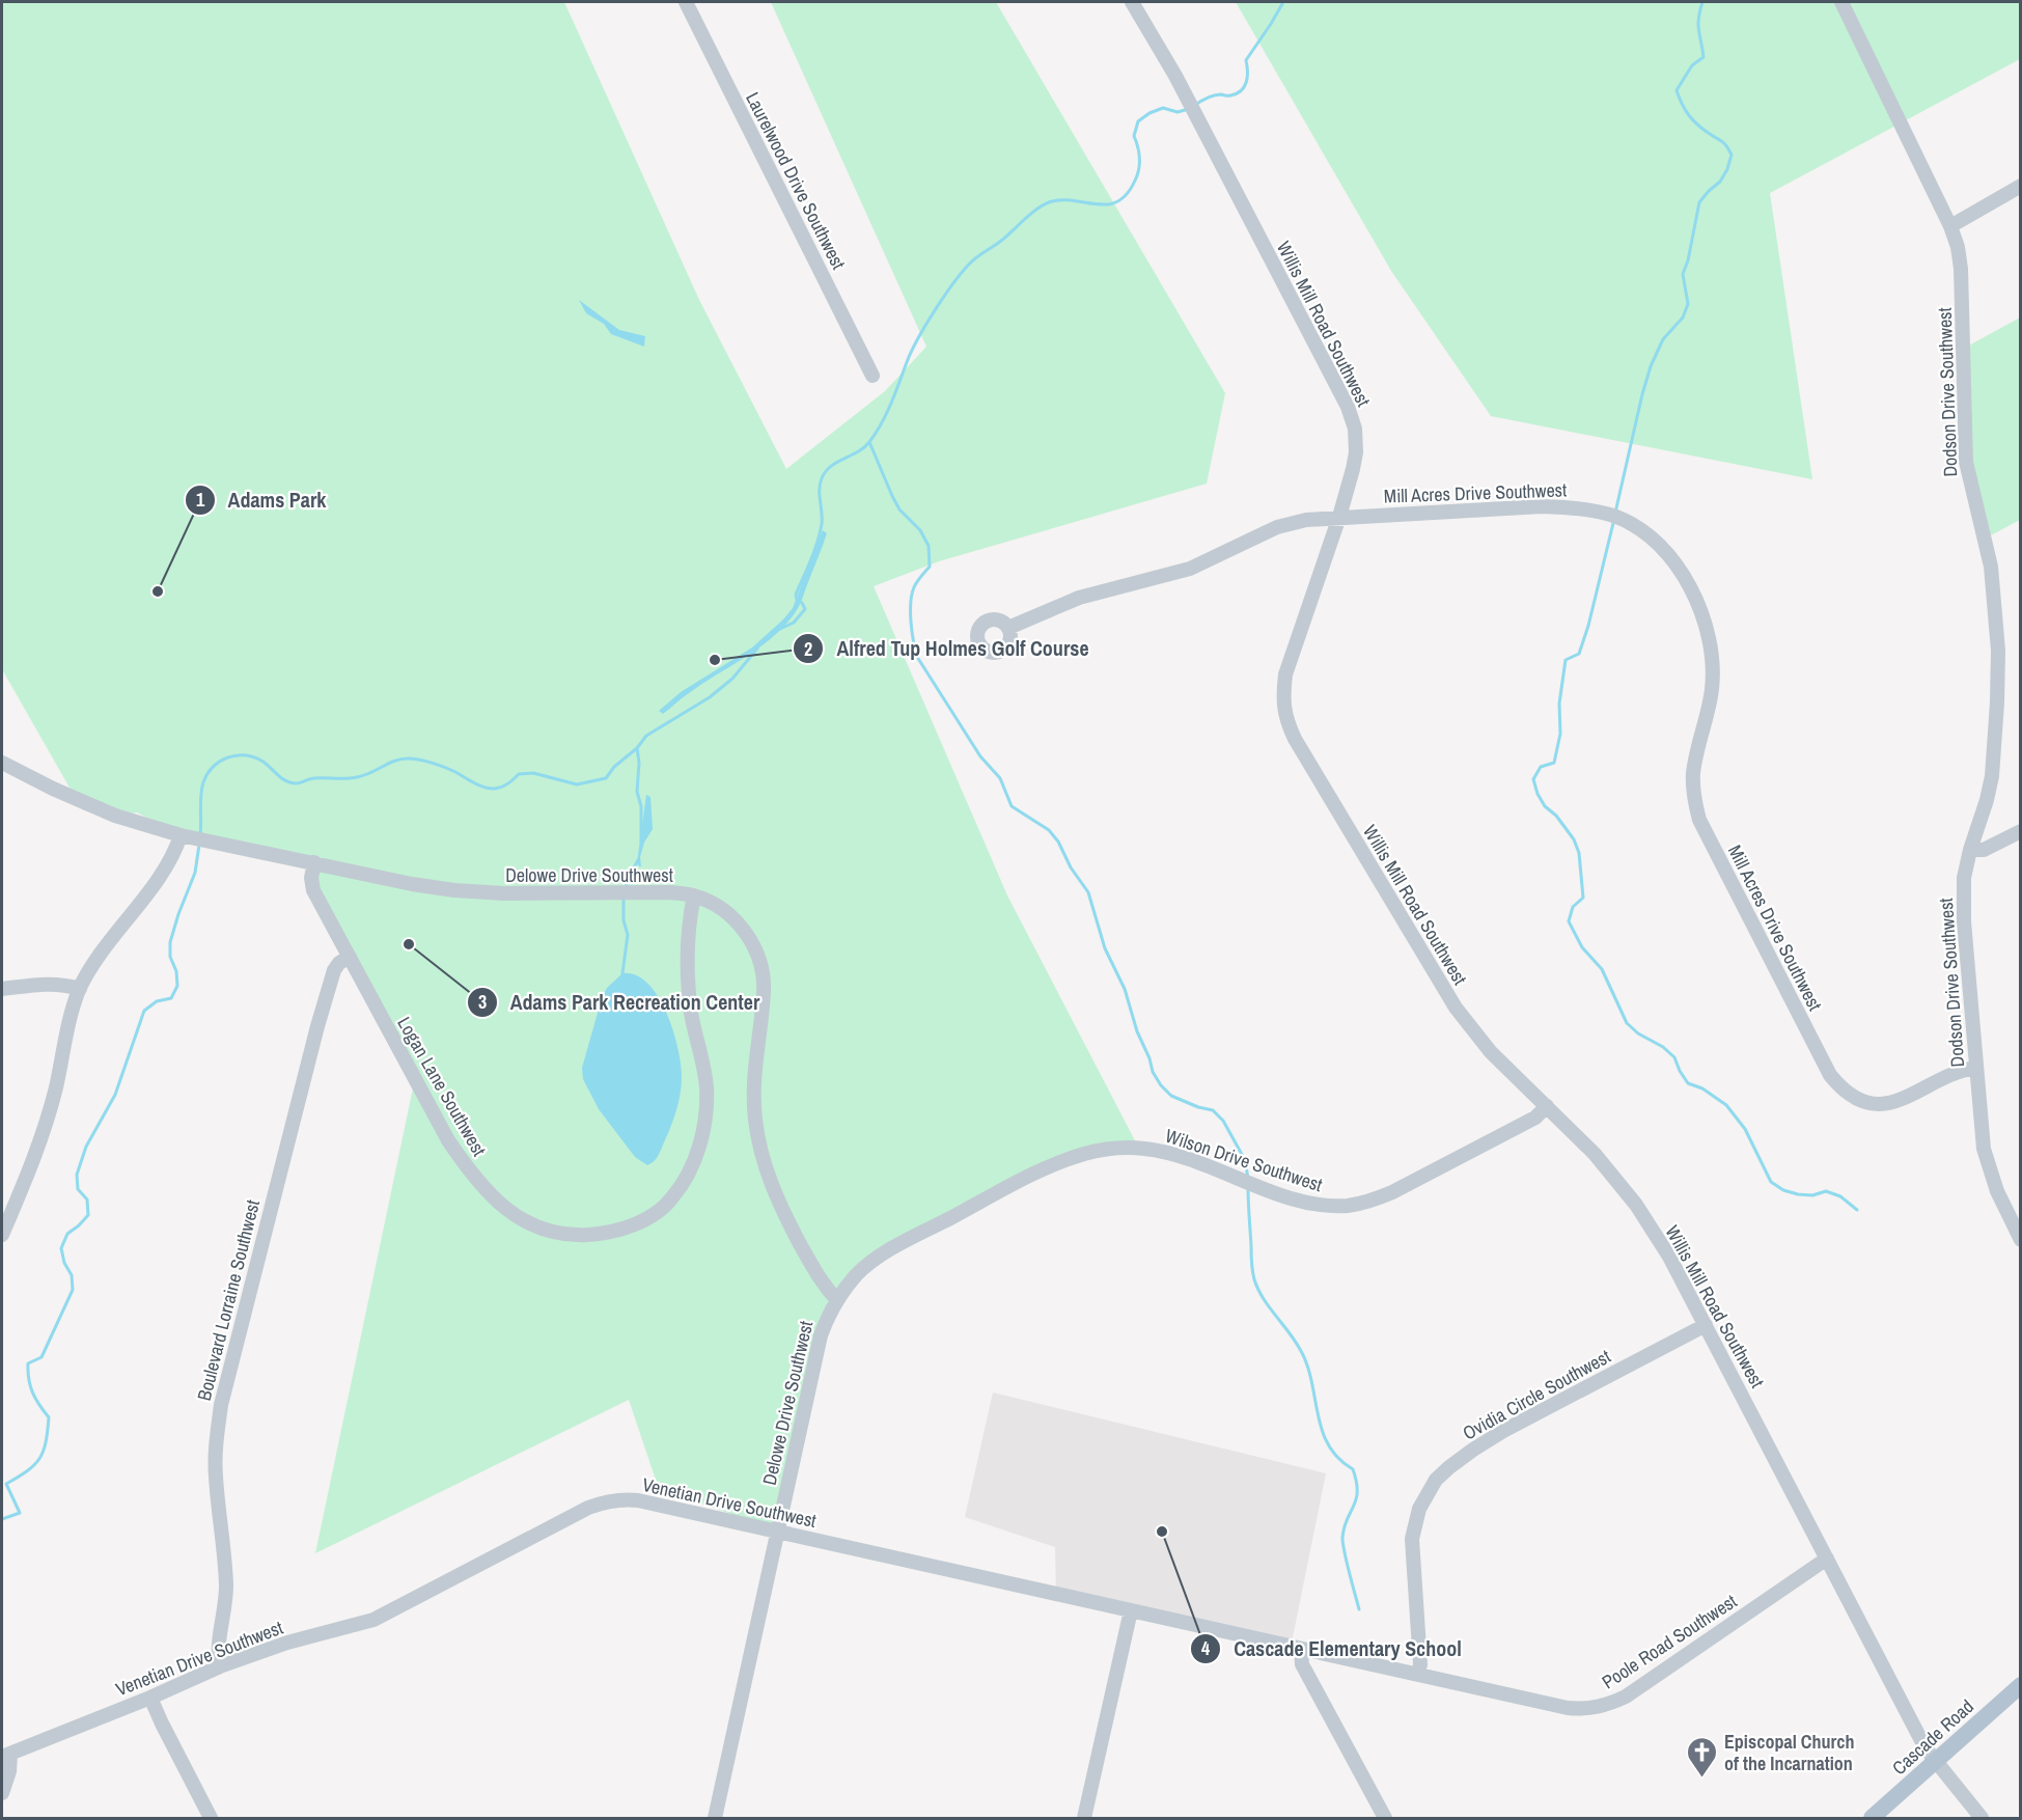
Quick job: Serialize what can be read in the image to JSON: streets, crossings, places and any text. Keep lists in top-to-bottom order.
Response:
{
  "streets": {
    "main road": ["Cascade Road"],
    "street": [
      "Laurelwood Drive Southwest",
      "Willis Mill Road Southwest",
      "Dodson Drive Southwest",
      "Mill Acres Drive Southwest",
      "Delowe Drive Southwest",
      "Logan Lane Southwest",
      "Wilson Drive Southwest",
      "Boulevard Lorraine Southwest",
      "Ovidia Circle Southwest",
      "Venetian Drive Southwest",
      "Poole Road Southwest"
    ]
  },
  "crossings": [
    ["Willis Mill Road Southwest", "Mill Acres Drive Southwest"],
    ["Willis Mill Road Southwest", "Wilson Drive Southwest"],
    ["Willis Mill Road Southwest", "Ovidia Circle Southwest"],
    ["Willis Mill Road Southwest", "Poole Road Southwest"],
    ["Willis Mill Road Southwest", "Cascade Road"],
    ["Dodson Drive Southwest", "Mill Acres Drive Southwest"],
    ["Delowe Drive Southwest", "Logan Lane Southwest"],
    ["Delowe Drive Southwest", "Wilson Drive Southwest"],
    ["Delowe Drive Southwest", "Venetian Drive Southwest"],
    ["Logan Lane Southwest", "Boulevard Lorraine Southwest"],
    ["Boulevard Lorraine Southwest", "Venetian Drive Southwest"],
    ["Ovidia Circle Southwest", "Poole Road Southwest"],
    ["Venetian Drive Southwest", "Poole Road Southwest"]
  ],
  "places": {
    "other": [
      "Adams Park",
      "Alfred Tup Holmes Golf Course",
      "Adams Park Recreation Center",
      "Cascade Elementary School"
    ],
    "church": ["Episcopal Church of the Incarnation"]
  }
}
